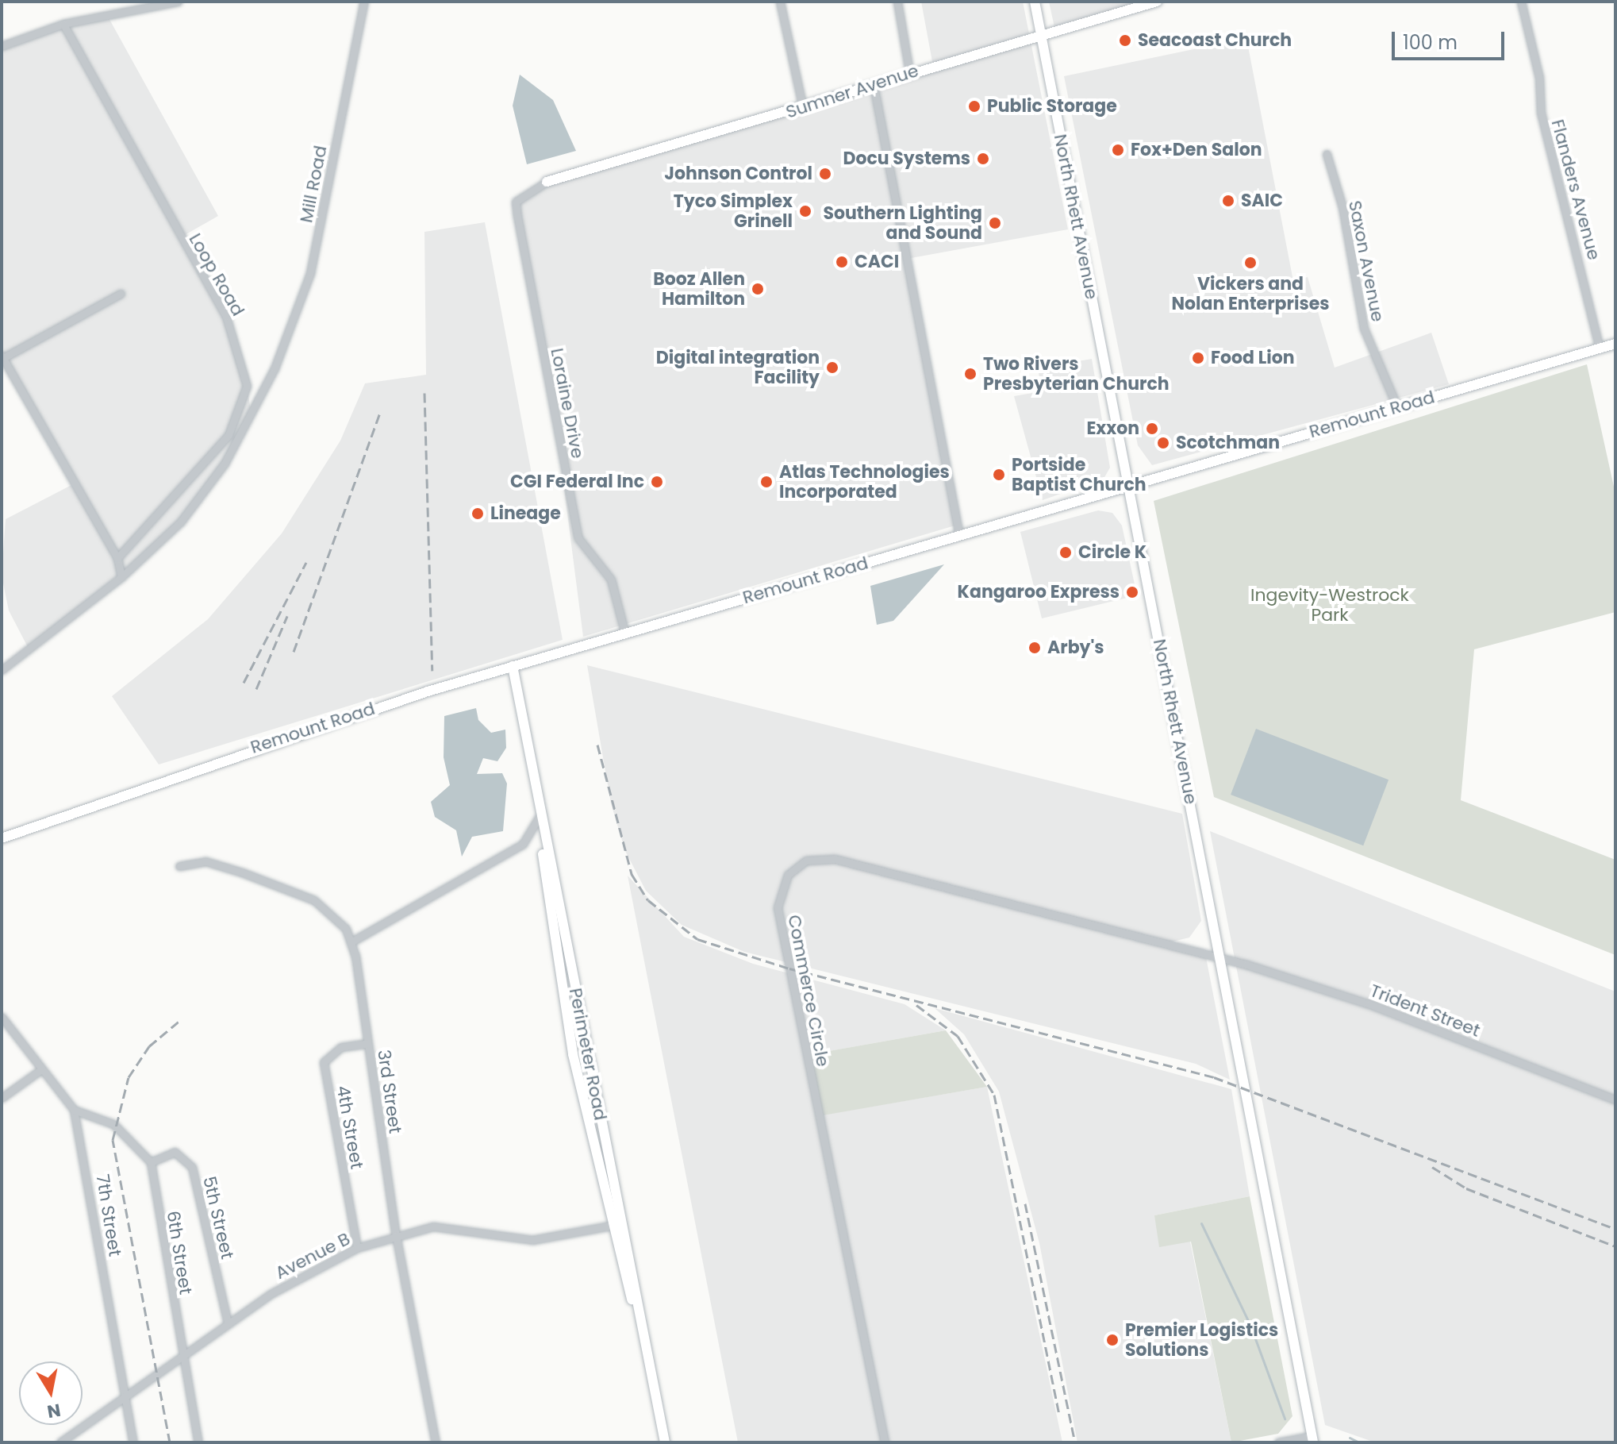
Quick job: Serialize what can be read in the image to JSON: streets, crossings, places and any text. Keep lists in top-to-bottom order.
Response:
{
  "streets": {
    "main road": [
      "Sumner Avenue",
      "North Rhett Avenue",
      "Remount Road",
      "Perimeter Road"
    ],
    "street": [
      "Mill Road",
      "Flanders Avenue",
      "Saxon Avenue",
      "Loop Road",
      "Loraine Drive",
      "Commerce Circle",
      "Trident Street",
      "3rd Street",
      "4th Street",
      "7th Street",
      "5th Street",
      "6th Street",
      "Avenue B"
    ]
  },
  "crossings": [
    ["Sumner Avenue", "North Rhett Avenue"],
    ["Sumner Avenue", "Loraine Drive"],
    ["Flanders Avenue", "Remount Road"],
    ["North Rhett Avenue", "Remount Road"],
    ["North Rhett Avenue", "Commerce Circle"],
    ["North Rhett Avenue", "Trident Street"],
    ["Saxon Avenue", "Remount Road"],
    ["Loraine Drive", "Remount Road"],
    ["Remount Road", "Perimeter Road"],
    ["Commerce Circle", "Trident Street"],
    ["Perimeter Road", "Avenue B"],
    ["3rd Street", "4th Street"],
    ["3rd Street", "Avenue B"],
    ["4th Street", "Avenue B"],
    ["7th Street", "Avenue B"],
    ["5th Street", "6th Street"],
    ["5th Street", "Avenue B"],
    ["6th Street", "Avenue B"]
  ],
  "parks": ["Ingevity-Westrock Park"],
  "places": [
    "Seacoast Church",
    "Public Storage",
    "Fox+Den Salon",
    "Docu Systems",
    "Johnson Control",
    "SAIC",
    "Tyco Simplex Grinell",
    "Southern Lighting and Sound",
    "CACI",
    "Vickers and Nolan Enterprises",
    "Booz Allen Hamilton",
    "Food Lion",
    "Digital integration Facility",
    "Two Rivers Presbyterian Church",
    "Exxon",
    "Scotchman",
    "Portside Baptist Church",
    "CGI Federal Inc",
    "Atlas Technologies Incorporated",
    "Lineage",
    "Circle K",
    "Kangaroo Express",
    "Arby's",
    "Premier Logistics Solutions"
  ],
  "scale_bar": "100 m",
  "north": "bottom"
}
